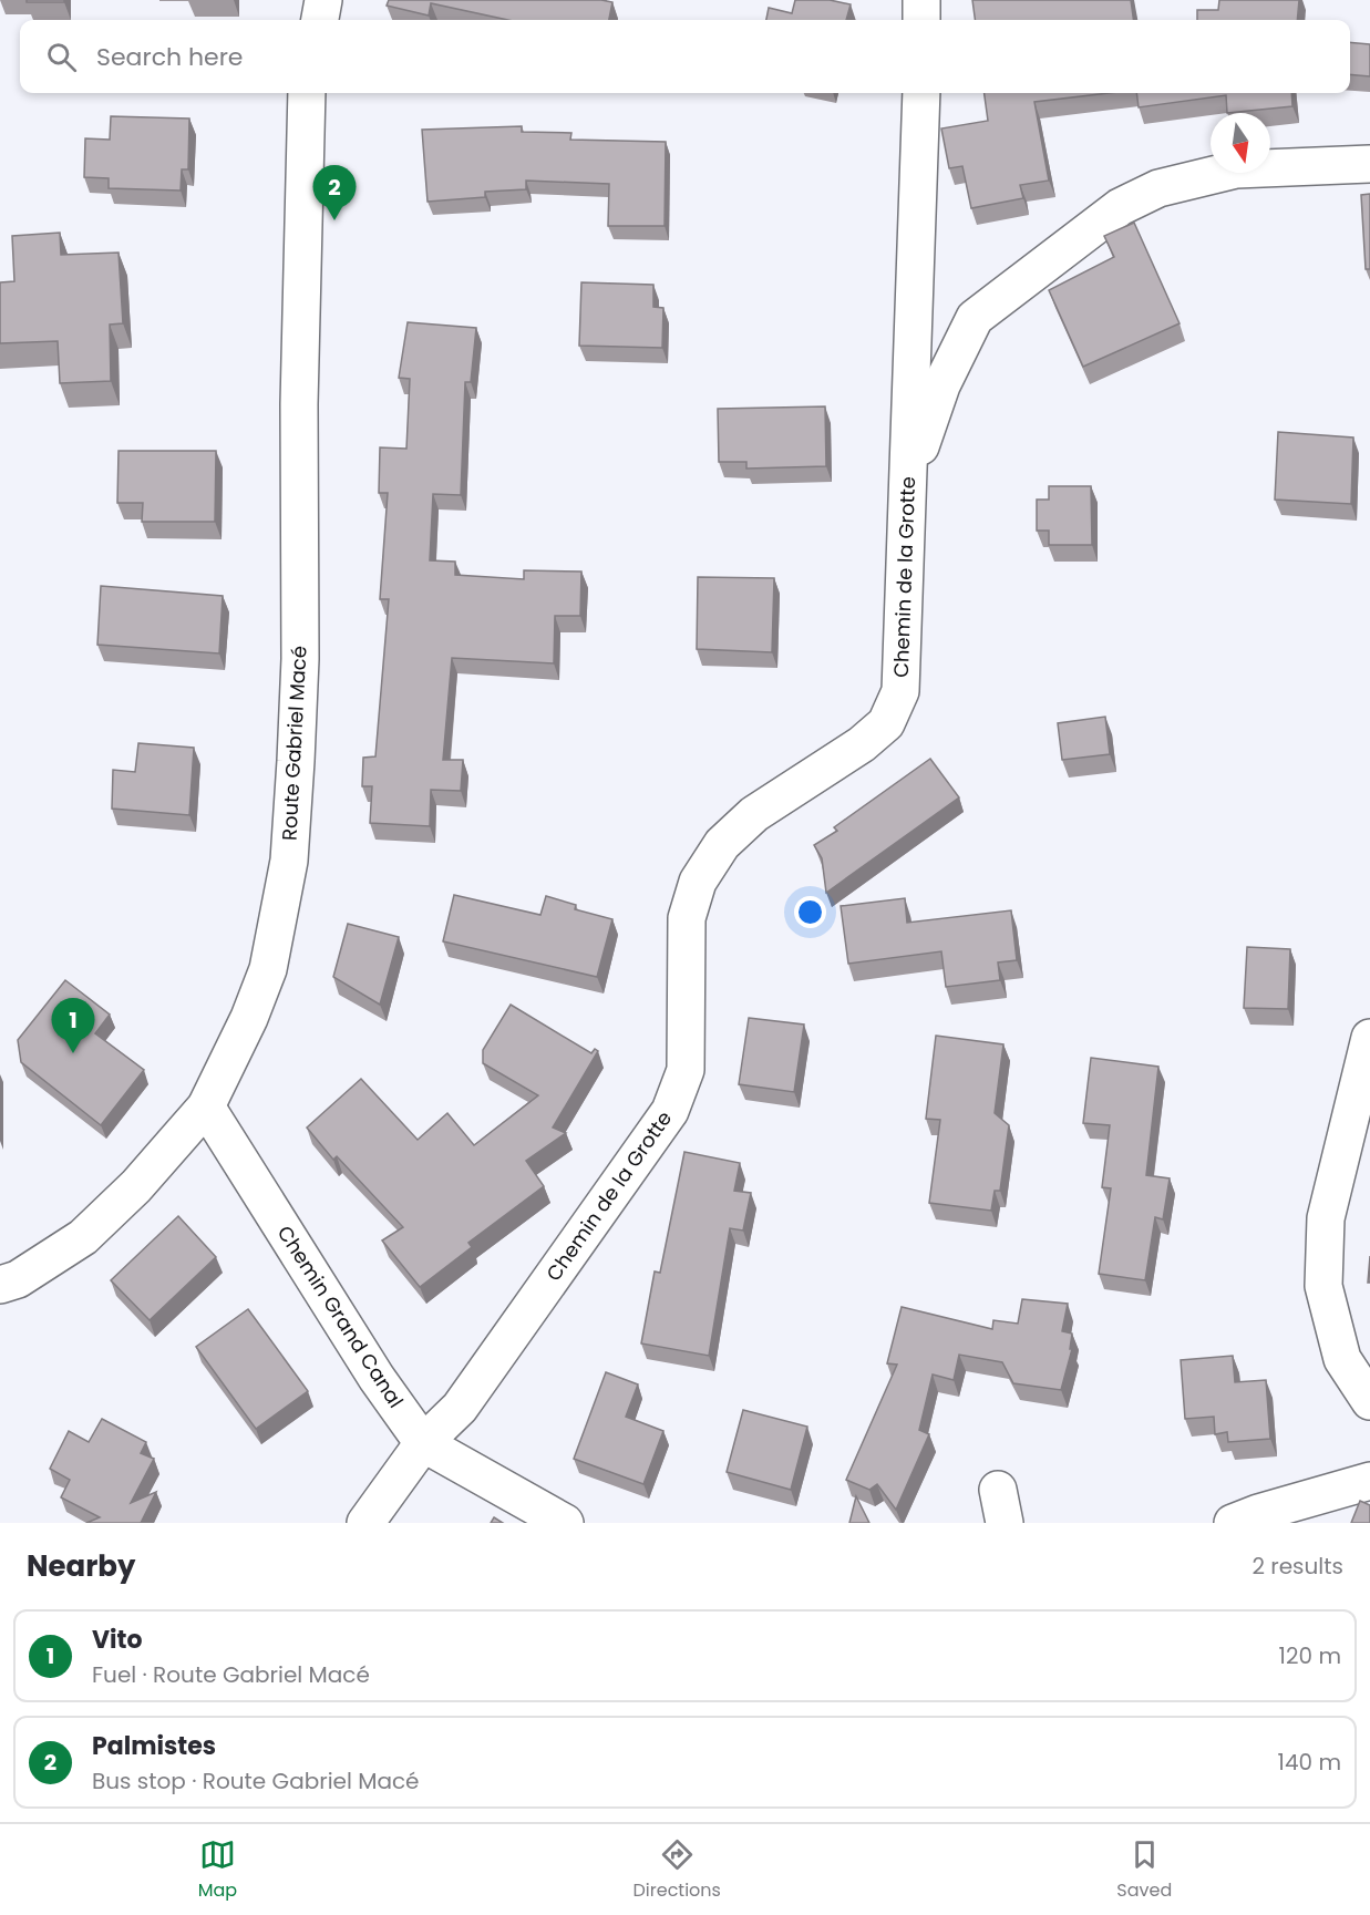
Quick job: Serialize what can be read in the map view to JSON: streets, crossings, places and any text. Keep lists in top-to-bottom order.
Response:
{
  "streets": {
    "street": ["Chemin de la Grotte", "Route Gabriel Macé", "Chemin Grand Canal"]
  },
  "crossings": [
    ["Chemin de la Grotte", "Chemin Grand Canal"],
    ["Route Gabriel Macé", "Chemin Grand Canal"]
  ],
  "north": "bottom",
  "page": {
    "search": "Search here",
    "pins": ["2", "1"],
    "heading": ["Nearby", "2 results"],
    "list": [
      {
        "mark": "1",
        "name": "Vito",
        "note": "Fuel · Route Gabriel Macé",
        "value": "120 m"
      },
      {
        "mark": "2",
        "name": "Palmistes",
        "note": "Bus stop · Route Gabriel Macé",
        "value": "140 m"
      }
    ],
    "nav": ["Map", "Directions", "Saved"]
  }
}
